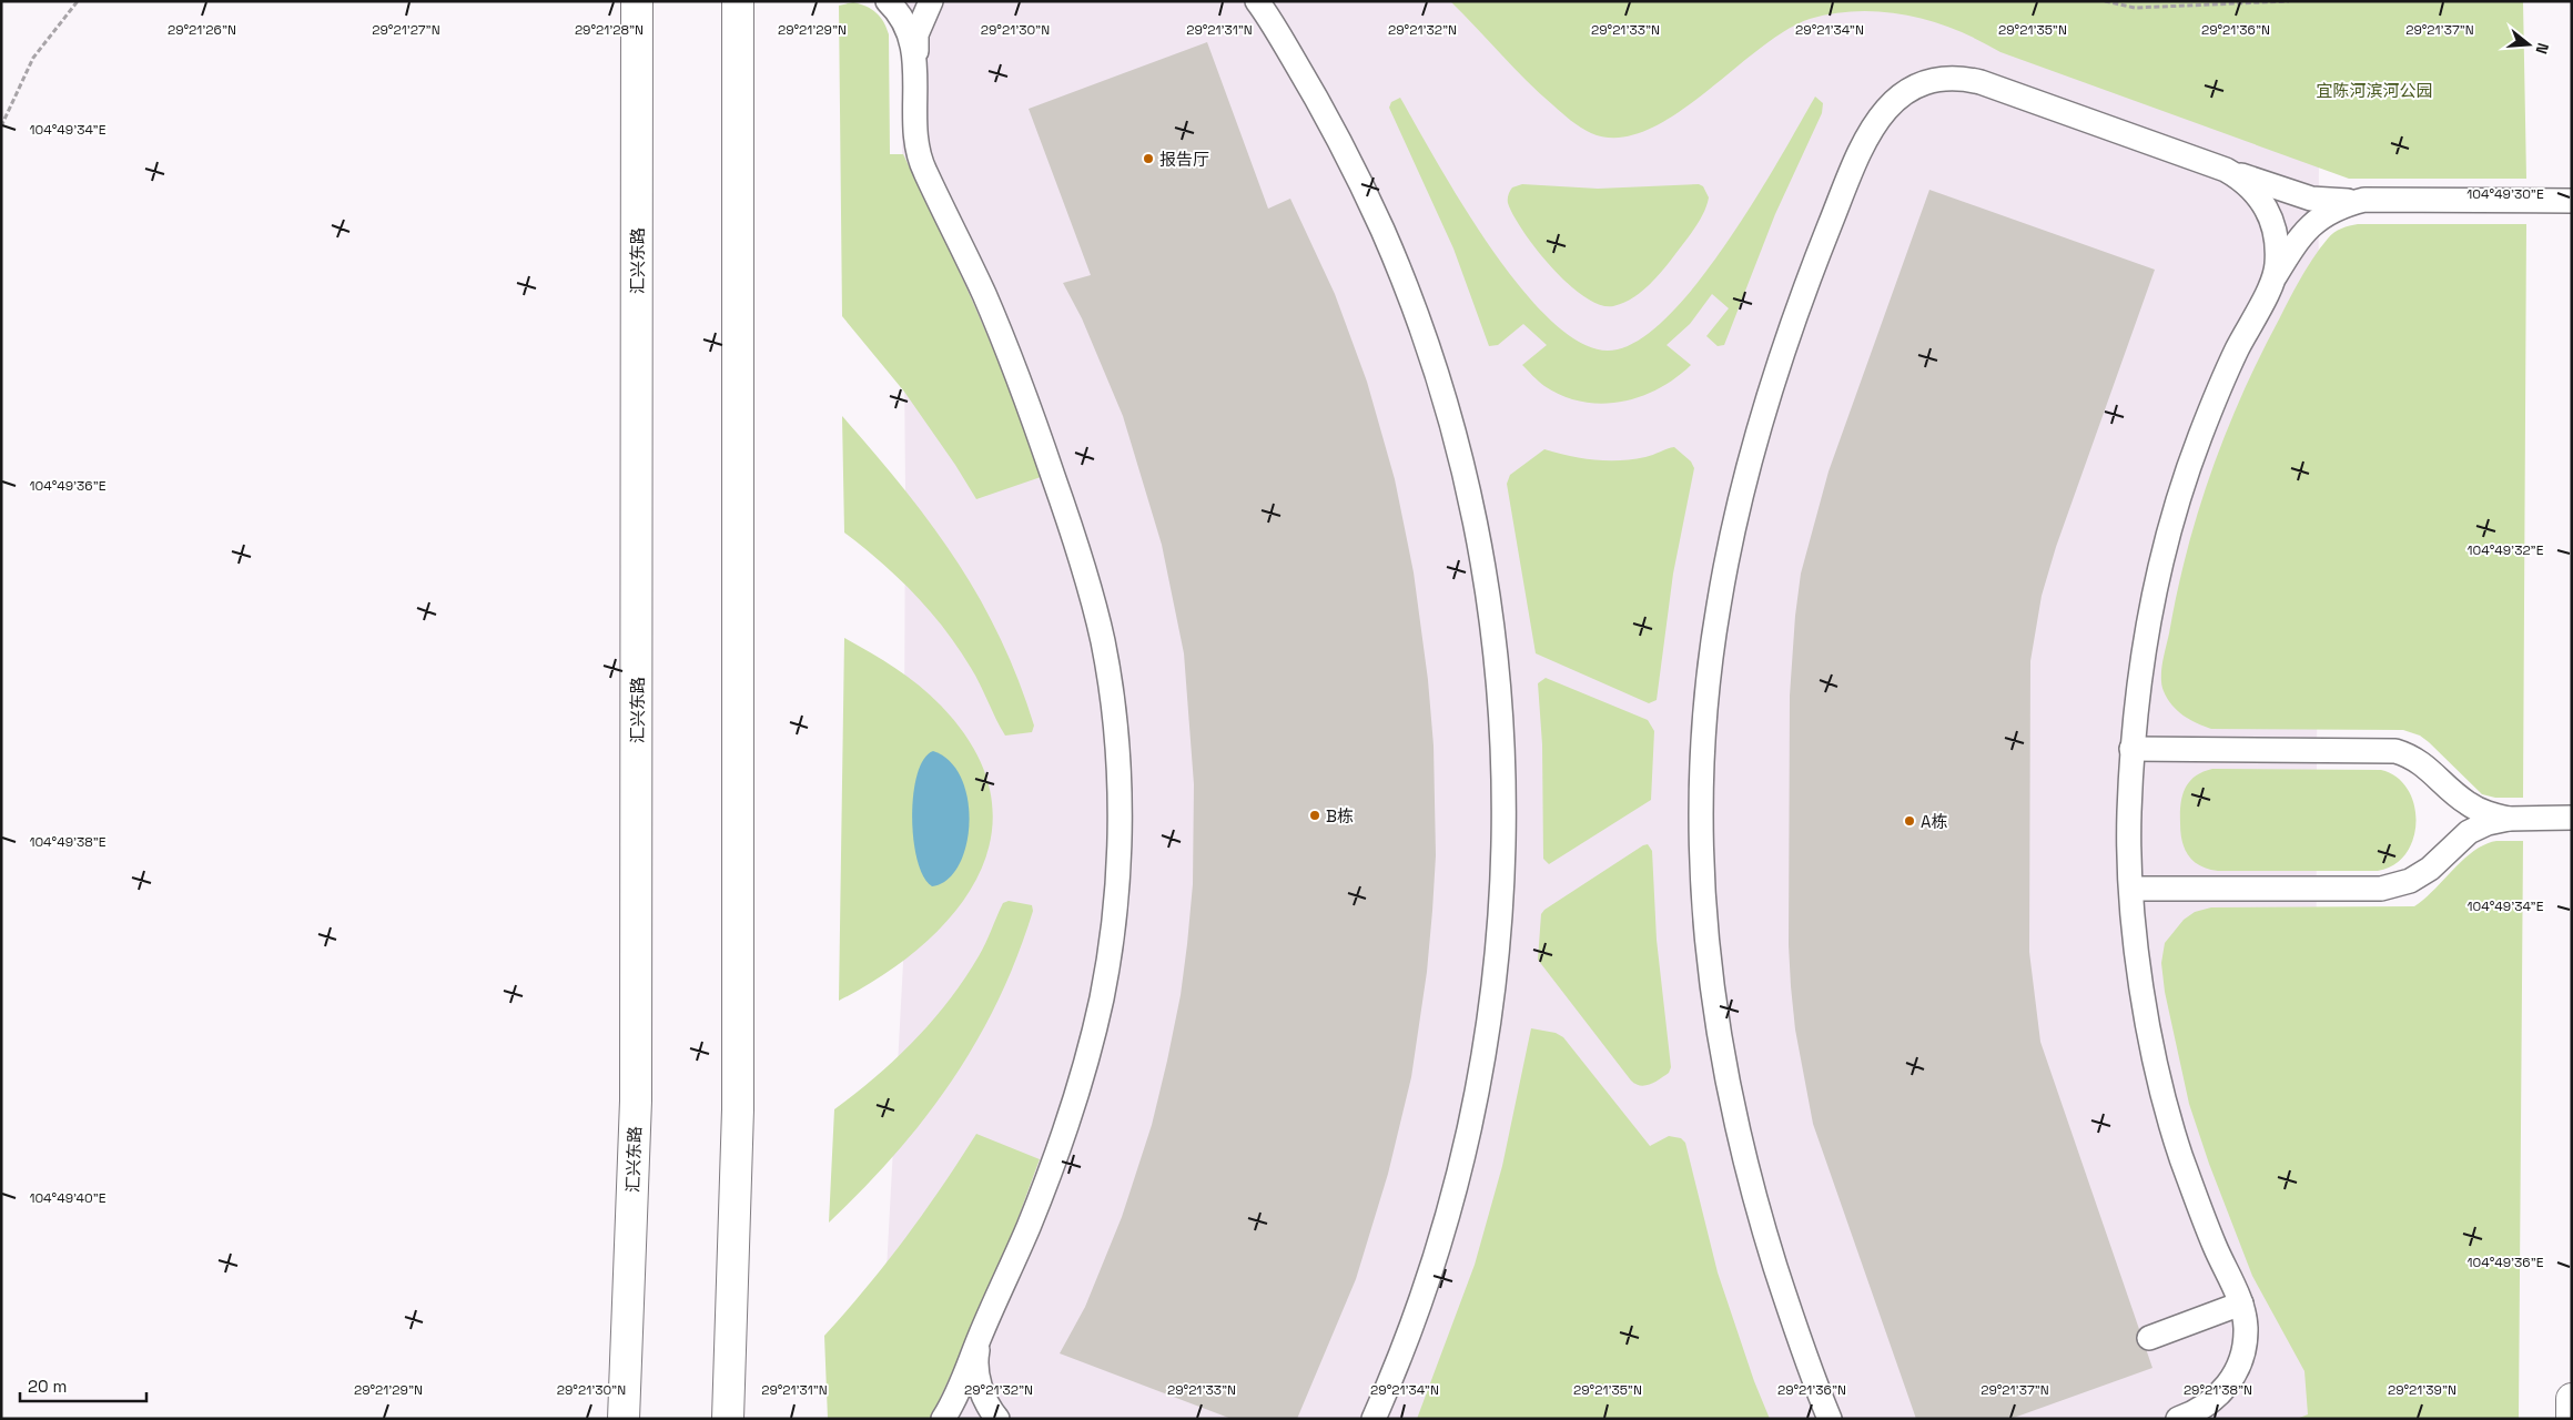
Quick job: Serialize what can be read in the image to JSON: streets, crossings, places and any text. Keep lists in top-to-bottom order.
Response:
{
  "streets": {
    "main road": ["汇兴东路"]
  },
  "parks": ["宜陈河滨河公园"],
  "places": ["报告厅", "B栋", "A栋"],
  "scale_bar": "20 m",
  "north": "right",
  "coordinates": [
    "29°21'26\"N",
    "29°21'27\"N",
    "29°21'28\"N",
    "29°21'29\"N",
    "29°21'30\"N",
    "29°21'31\"N",
    "29°21'32\"N",
    "29°21'33\"N",
    "29°21'34\"N",
    "29°21'35\"N",
    "29°21'36\"N",
    "29°21'37\"N",
    "104°49'34\"E",
    "104°49'30\"E",
    "104°49'36\"E",
    "104°49'32\"E",
    "104°49'38\"E",
    "104°49'40\"E",
    "29°21'38\"N",
    "29°21'39\"N"
  ]
}
